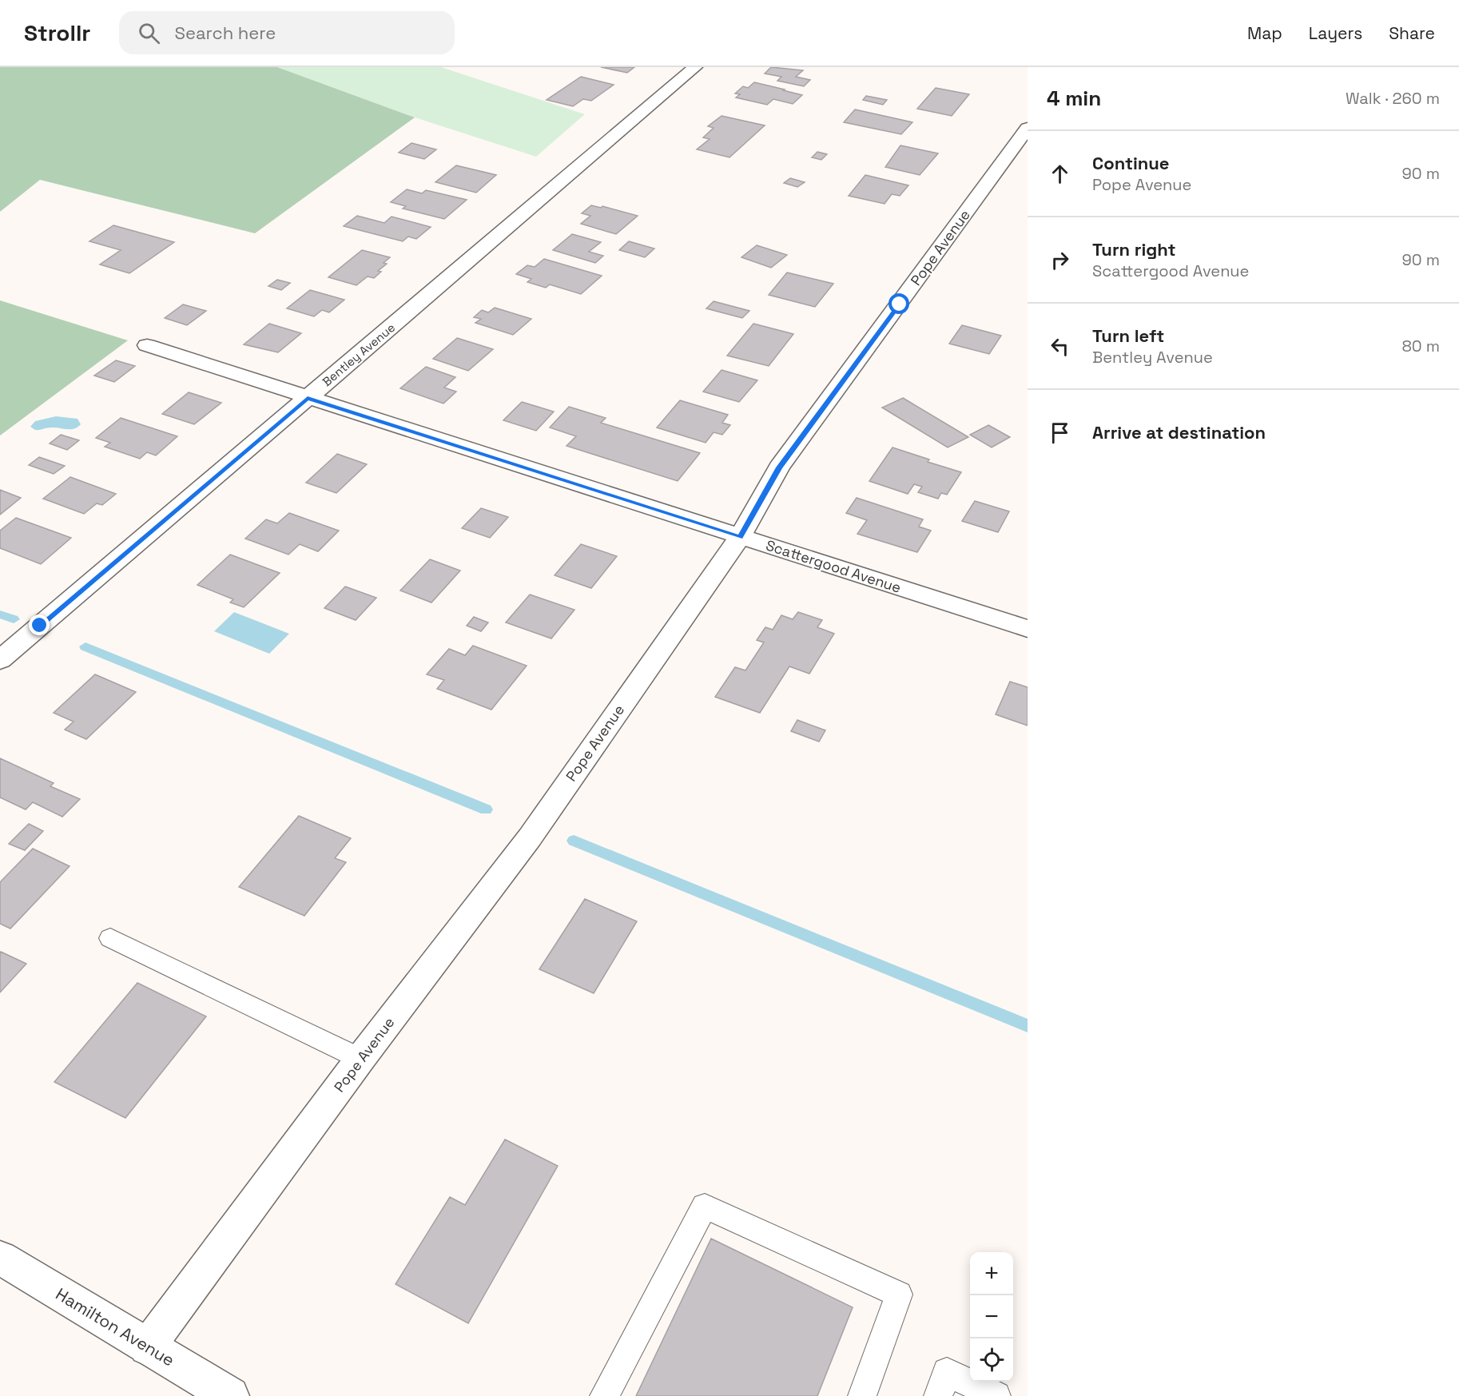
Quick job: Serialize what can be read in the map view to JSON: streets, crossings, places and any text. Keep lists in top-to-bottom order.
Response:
{
  "streets": {
    "street": [
      "Pope Avenue",
      "Bentley Avenue",
      "Scattergood Avenue",
      "Hamilton Avenue"
    ]
  },
  "crossings": [
    ["Pope Avenue", "Scattergood Avenue"],
    ["Pope Avenue", "Hamilton Avenue"],
    ["Bentley Avenue", "Scattergood Avenue"]
  ],
  "page": {
    "header": "Strollr",
    "search": "Search here",
    "nav": ["Map", "Layers", "Share"],
    "heading": ["4 min", "Walk · 260 m"],
    "list": [
      ["Continue", "Pope Avenue", "90 m"],
      ["Turn right", "Scattergood Avenue", "90 m"],
      ["Turn left", "Bentley Avenue", "80 m"],
      "Arrive at destination"
    ],
    "map_buttons": ["+", "−"]
  }
}
